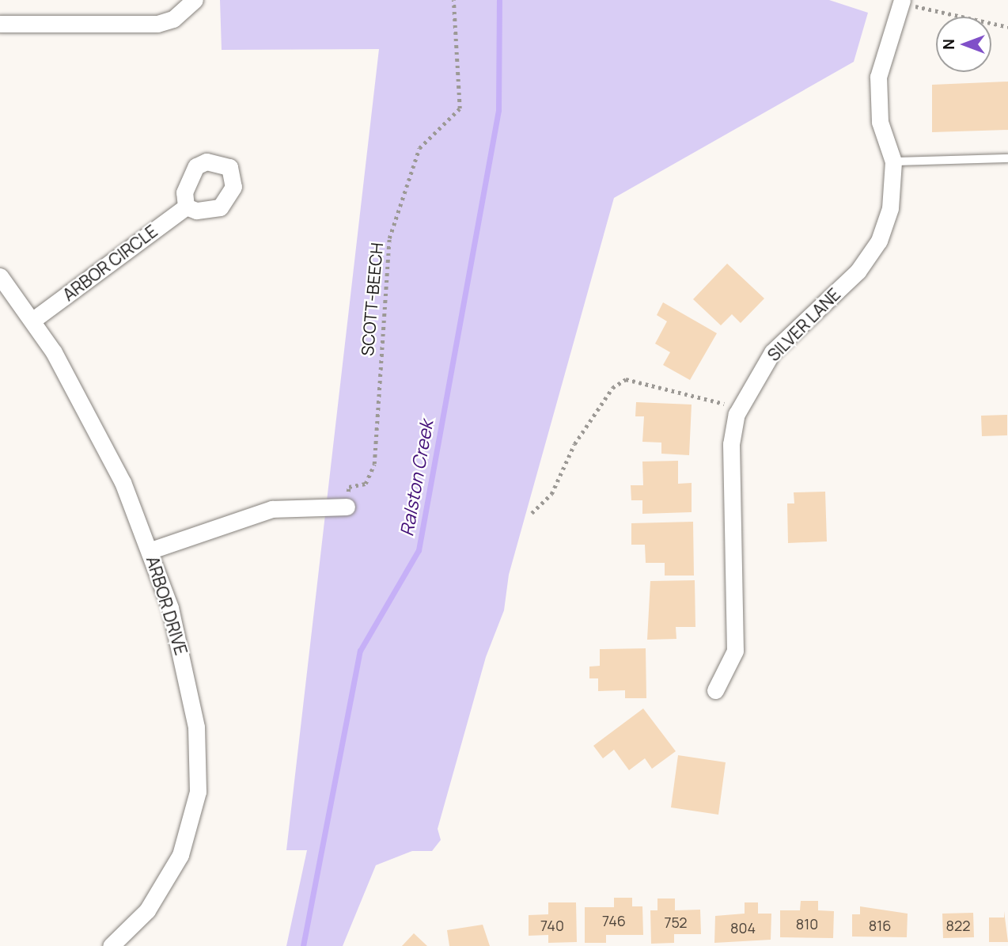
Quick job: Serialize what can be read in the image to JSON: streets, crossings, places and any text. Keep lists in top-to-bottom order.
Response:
{
  "streets": {
    "street": ["ARBOR CIRCLE", "SILVER LANE", "ARBOR DRIVE"],
    "path": ["SCOTT-BEECH"]
  },
  "crossings": [
    ["ARBOR CIRCLE", "ARBOR DRIVE"]
  ],
  "water": ["Ralston Creek"],
  "house_numbers": [
    "746",
    "752",
    "810",
    "740",
    "816",
    "822",
    "804"
  ],
  "north": "left"
}
